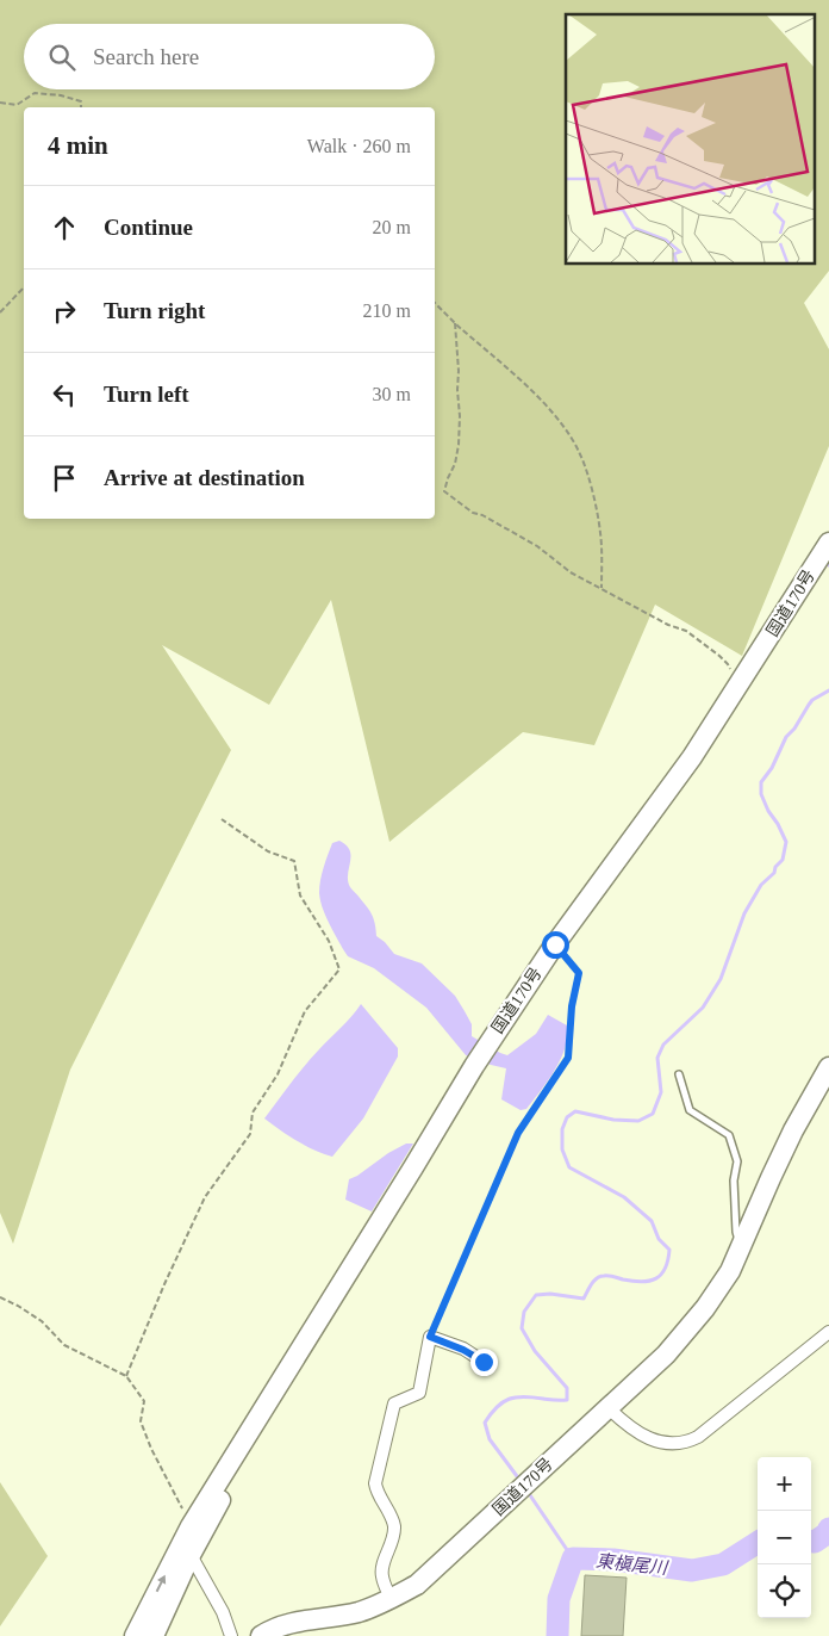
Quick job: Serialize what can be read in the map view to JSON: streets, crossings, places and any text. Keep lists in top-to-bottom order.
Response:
{
  "streets": {
    "highway": ["国道170号"]
  },
  "water": ["東槇尾川"],
  "page": {
    "search": "Search here",
    "heading": ["4 min", "Walk · 260 m"],
    "list": [
      ["Continue", "20 m"],
      ["Turn right", "210 m"],
      ["Turn left", "30 m"],
      "Arrive at destination"
    ],
    "map_buttons": ["+", "−"]
  }
}
